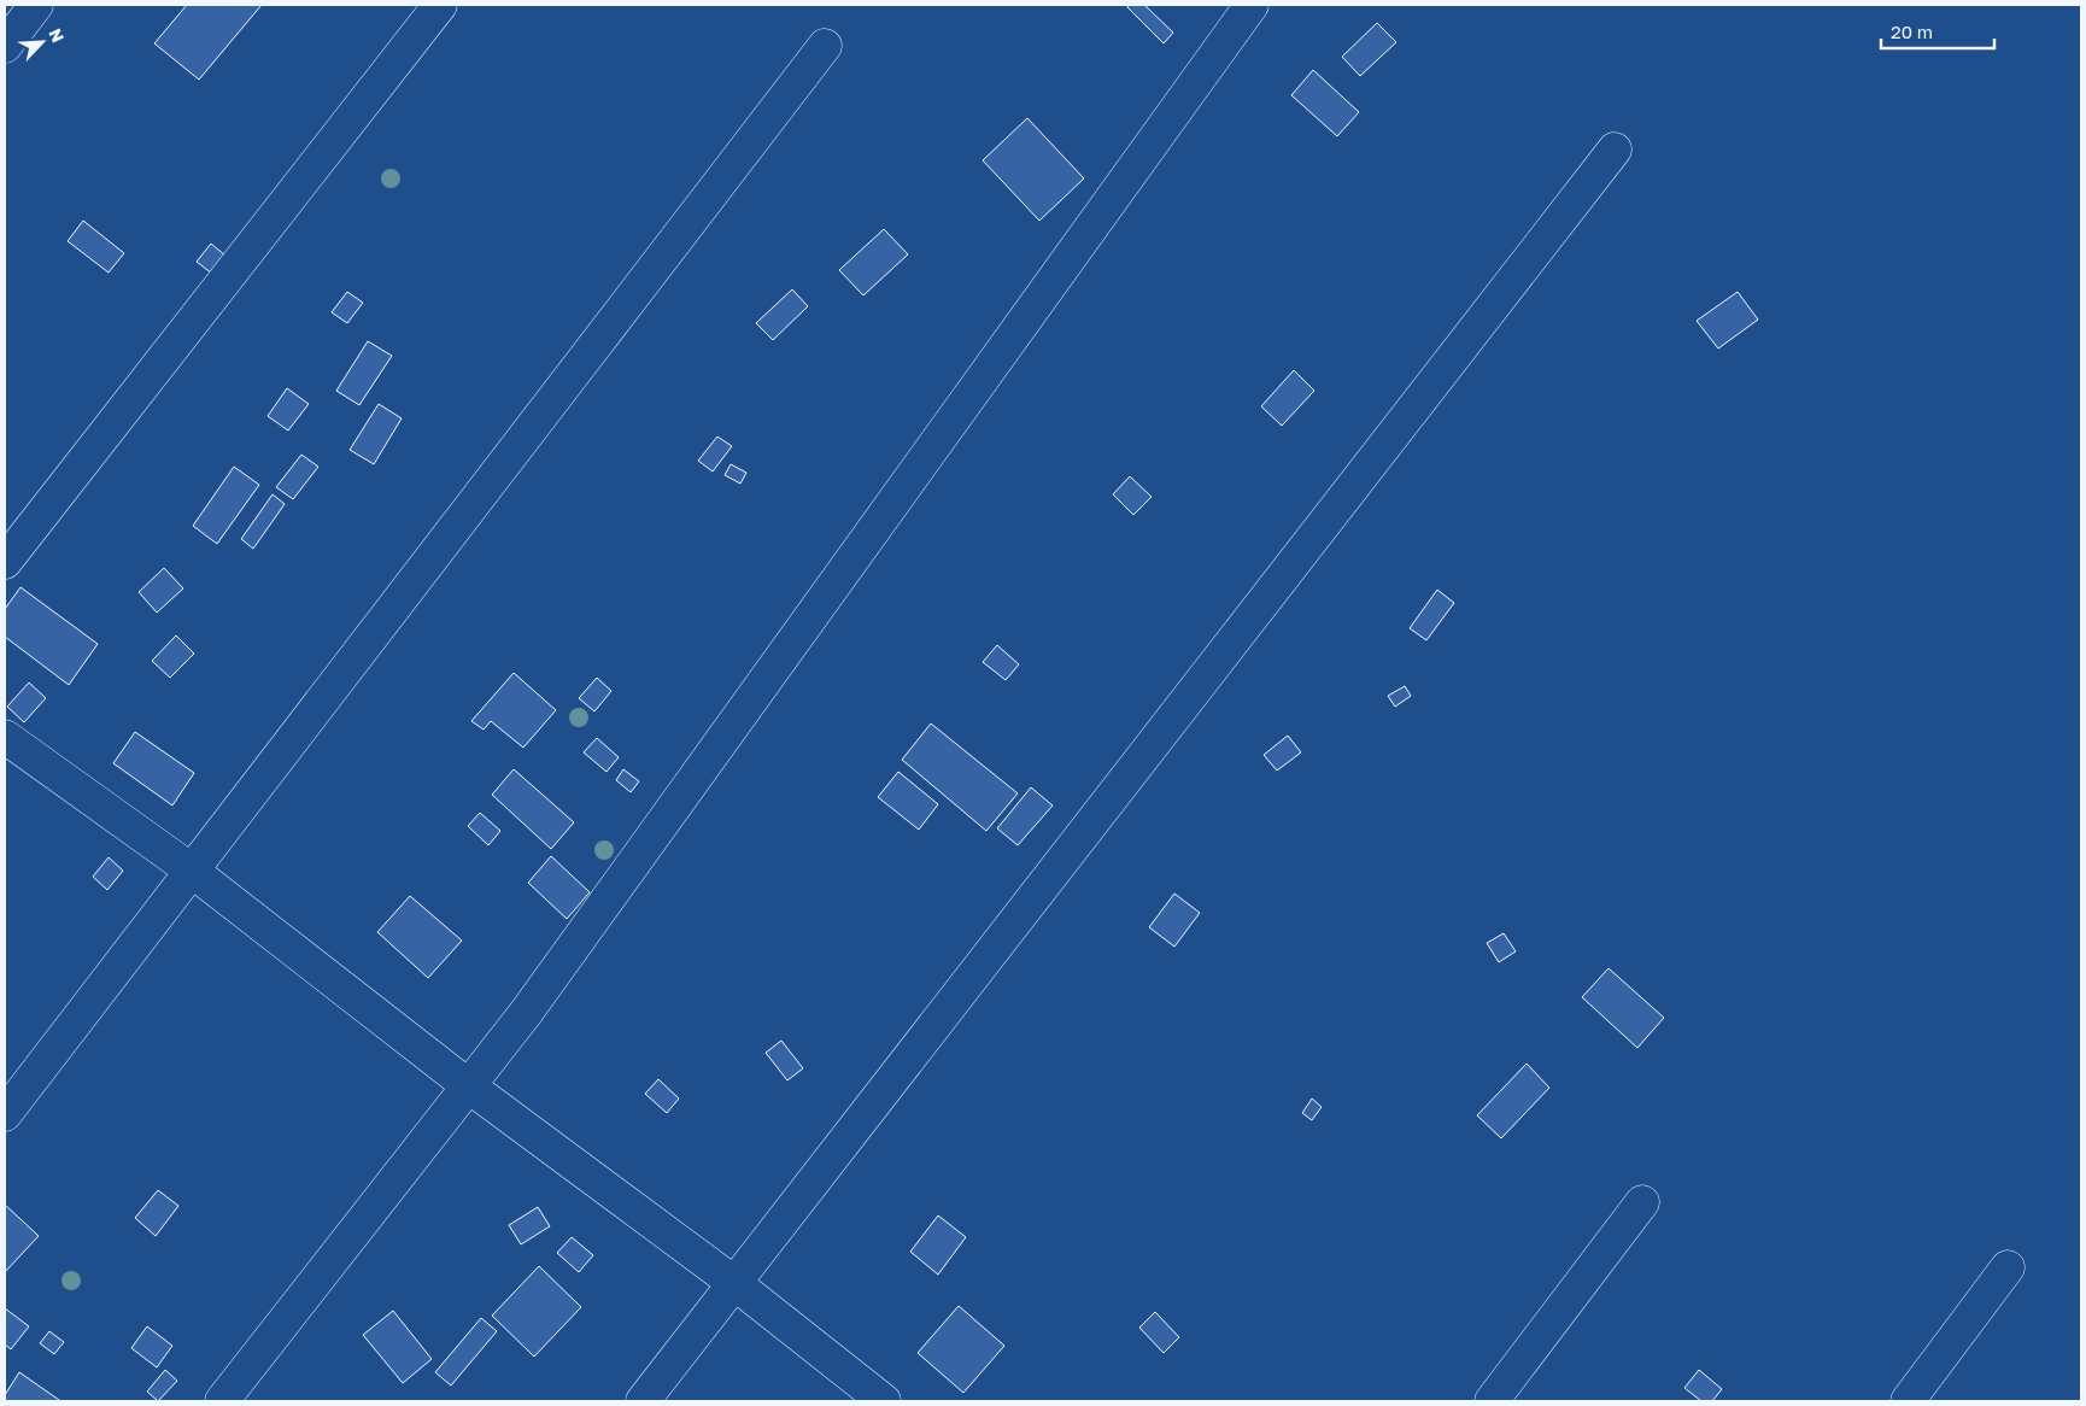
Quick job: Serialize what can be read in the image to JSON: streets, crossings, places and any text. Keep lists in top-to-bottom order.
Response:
{
  "scale_bar": "20 m",
  "north": "top right"
}
